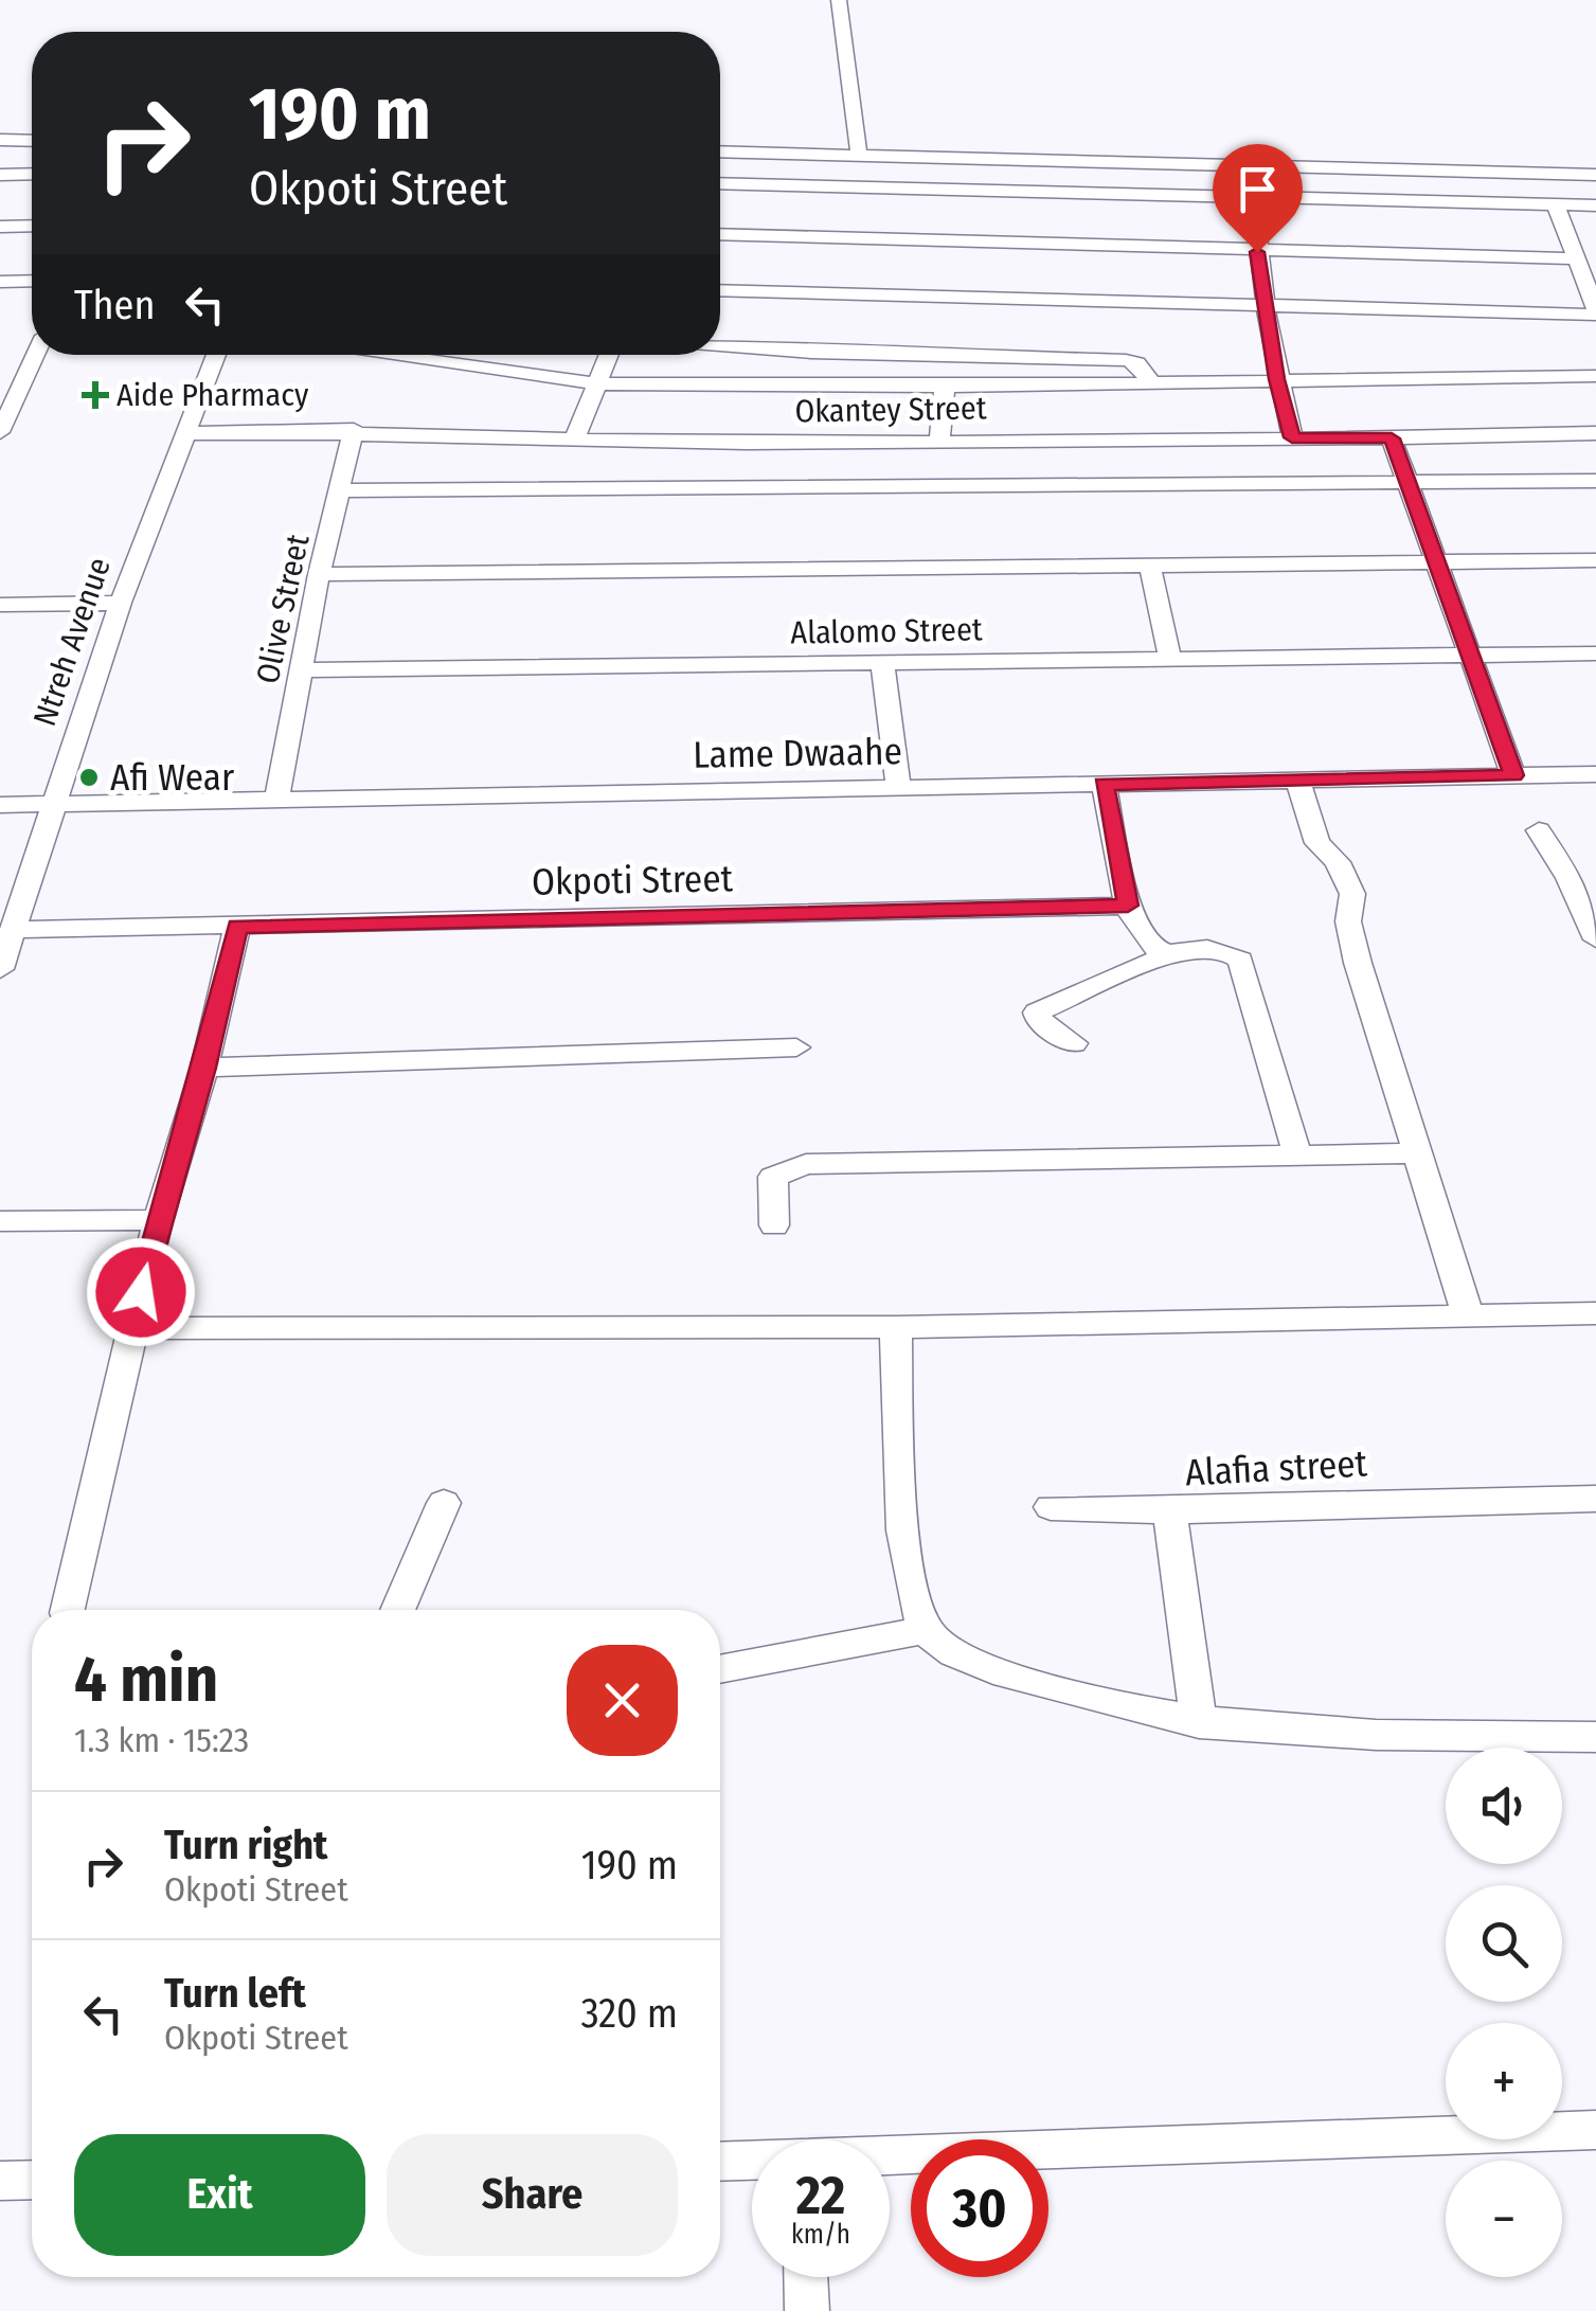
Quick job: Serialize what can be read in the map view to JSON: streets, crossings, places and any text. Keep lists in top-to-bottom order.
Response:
{
  "streets": {
    "street": [
      "Okantey Street",
      "Olive Street",
      "Alalomo Street",
      "Ntreh Avenue",
      "Lame Dwaahe",
      "Okpoti Street",
      "Alafia street"
    ]
  },
  "crossings": [
    ["Okantey Street", "Olive Street"],
    ["Okantey Street", "Ntreh Avenue"],
    ["Olive Street", "Alalomo Street"],
    ["Olive Street", "Lame Dwaahe"],
    ["Ntreh Avenue", "Lame Dwaahe"],
    ["Ntreh Avenue", "Okpoti Street"]
  ],
  "places": {
    "health": ["Aide Pharmacy"],
    "other": ["Afi Wear"]
  },
  "page": {
    "turn": ["190 m", "Okpoti Street"],
    "then": "Then",
    "heading": ["4 min", "1.3 km · 15:23"],
    "map_buttons": ["+", "−"],
    "list": [
      {
        "name": "Turn right",
        "note": "Okpoti Street",
        "value": "190 m"
      },
      {
        "name": "Turn left",
        "note": "Okpoti Street",
        "value": "320 m"
      }
    ],
    "buttons": ["Exit", "Share"],
    "speed": "22 km/h",
    "limit": "30"
  }
}
